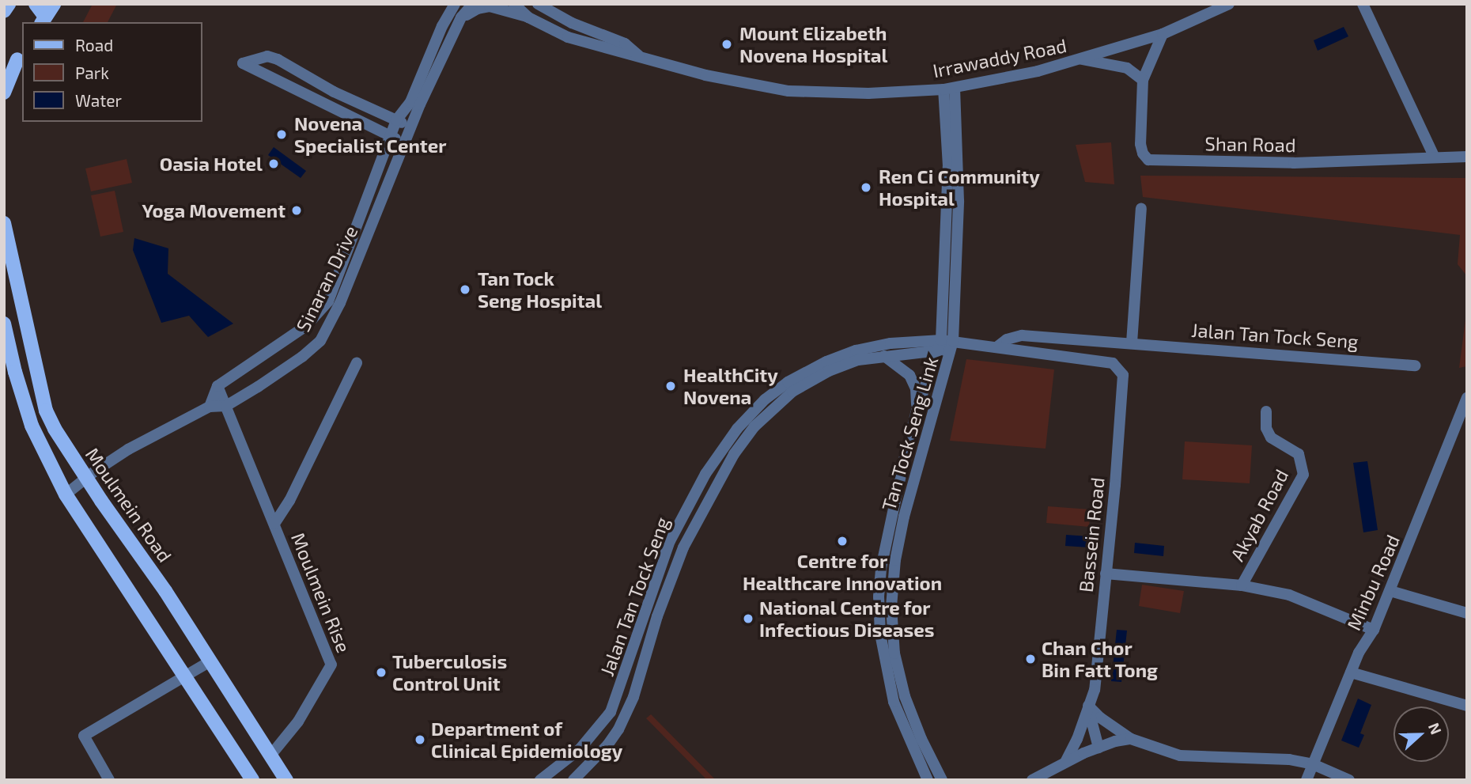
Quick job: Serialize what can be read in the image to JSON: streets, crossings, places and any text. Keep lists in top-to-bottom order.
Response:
{
  "streets": {
    "main road": ["Moulmein Road"],
    "street": [
      "Irrawaddy Road",
      "Shan Road",
      "Sinaran Drive",
      "Jalan Tan Tock Seng",
      "Tan Tock Seng Link",
      "Akyab Road",
      "Bassein Road",
      "Minbu Road",
      "Moulmein Rise"
    ]
  },
  "crossings": [
    ["Irrawaddy Road", "Shan Road"],
    ["Irrawaddy Road", "Tan Tock Seng Link"],
    ["Sinaran Drive", "Moulmein Rise"],
    ["Jalan Tan Tock Seng", "Tan Tock Seng Link"],
    ["Jalan Tan Tock Seng", "Bassein Road"],
    ["Moulmein Road", "Moulmein Rise"],
    ["Akyab Road", "Bassein Road"],
    ["Akyab Road", "Minbu Road"]
  ],
  "places": [
    "Mount Elizabeth Novena Hospital",
    "Novena Specialist Center",
    "Oasia Hotel",
    "Ren Ci Community Hospital",
    "Yoga Movement",
    "Tan Tock Seng Hospital",
    "HealthCity Novena",
    "Centre for Healthcare Innovation",
    "National Centre for Infectious Diseases",
    "Chan Chor Bin Fatt Tong",
    "Tuberculosis Control Unit",
    "Department of Clinical Epidemiology"
  ],
  "legend": ["Road", "Park", "Water"],
  "north": "right"
}
